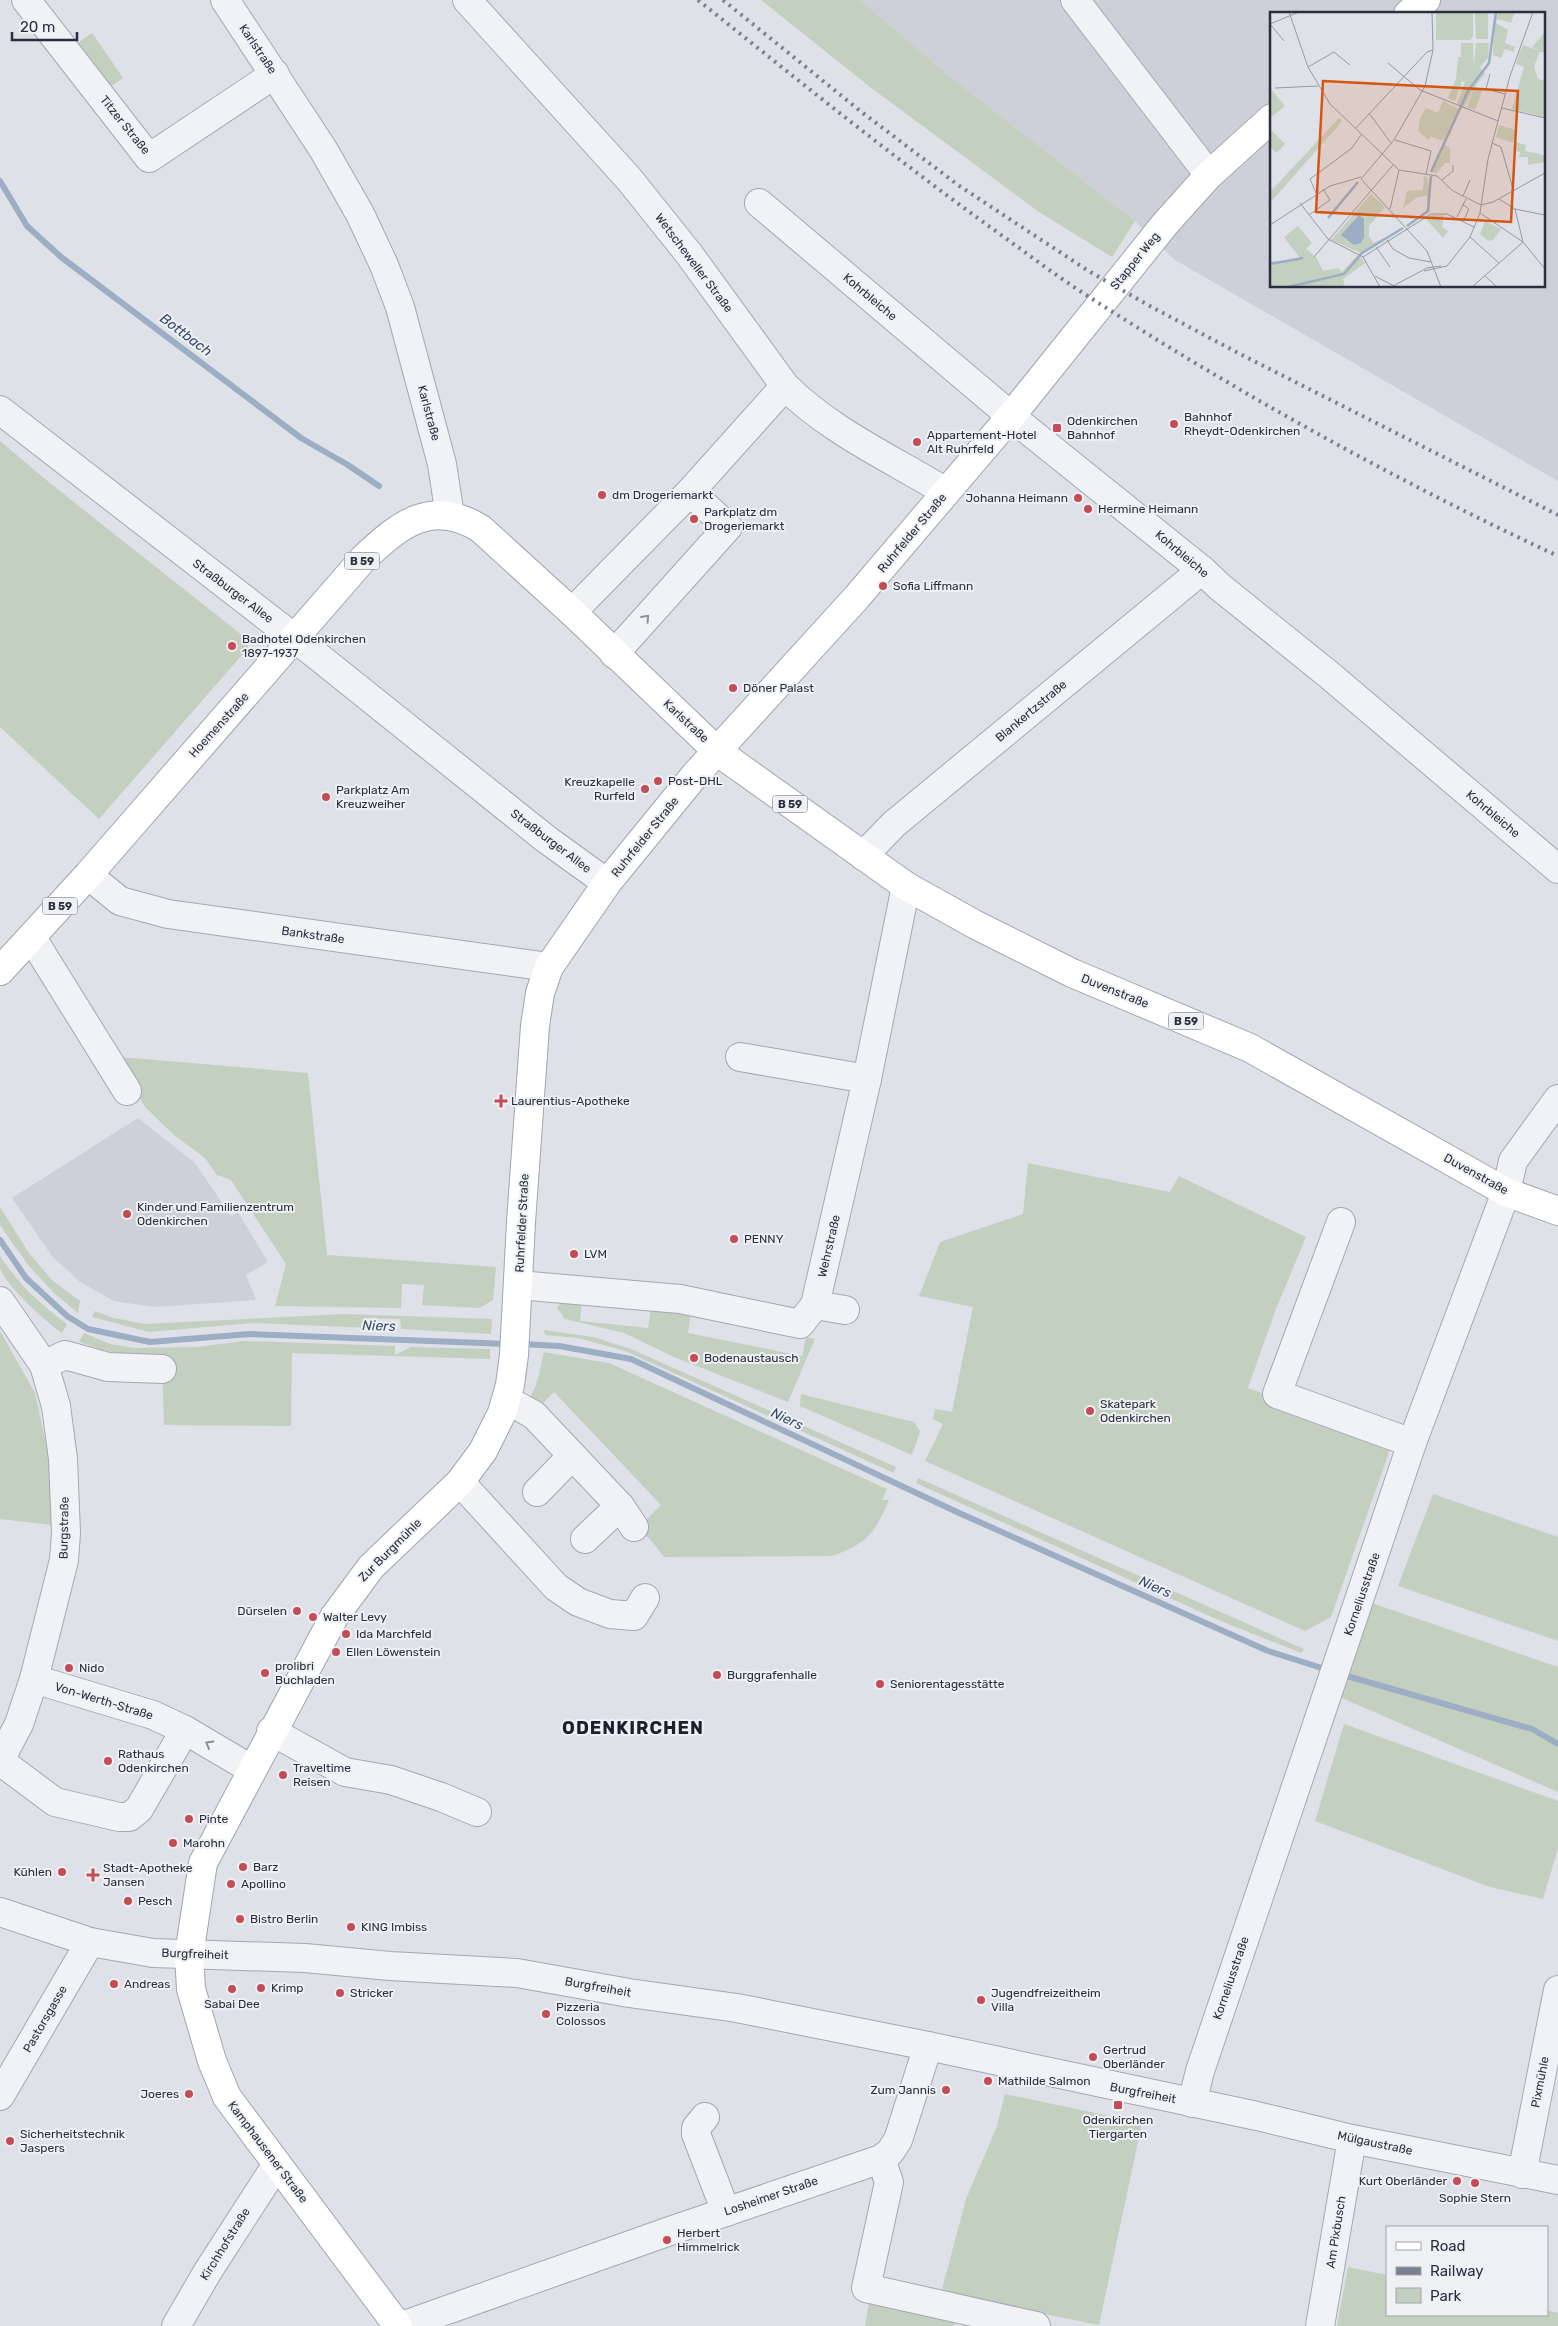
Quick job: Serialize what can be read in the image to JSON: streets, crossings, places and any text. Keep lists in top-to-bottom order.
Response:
{
  "streets": {
    "main road": [
      "Karlstraße",
      "Stapper Weg",
      "Ruhrfelder Straße",
      "B 59",
      "Hoemenstraße",
      "Duvenstraße",
      "Zur Burgmühle",
      "Kamphausener Straße"
    ],
    "street": [
      "Titzer Straße",
      "Wetscheweller Straße",
      "Kohrbleiche",
      "Straßburger Allee",
      "Blankertzstraße",
      "Bankstraße",
      "Wehrstraße",
      "Burgstraße",
      "Korneliusstraße",
      "Von-Werth-Straße",
      "Burgfreiheit",
      "Pastorsgasse",
      "Pixmühle",
      "Mülgaustraße",
      "Losheimer Straße",
      "Am Pixbusch",
      "Kirchhofstraße"
    ]
  },
  "crossings": [
    ["Karlstraße", "Titzer Straße"],
    ["Karlstraße", "Ruhrfelder Straße"],
    ["Karlstraße", "Hoemenstraße"],
    ["Karlstraße", "Duvenstraße"],
    ["Stapper Weg", "Kohrbleiche"],
    ["Stapper Weg", "Ruhrfelder Straße"],
    ["Wetscheweller Straße", "Ruhrfelder Straße"],
    ["Kohrbleiche", "Ruhrfelder Straße"],
    ["Kohrbleiche", "Blankertzstraße"],
    ["Ruhrfelder Straße", "Straßburger Allee"],
    ["Ruhrfelder Straße", "Bankstraße"],
    ["Ruhrfelder Straße", "Duvenstraße"],
    ["Ruhrfelder Straße", "Wehrstraße"],
    ["Ruhrfelder Straße", "Zur Burgmühle"],
    ["Straßburger Allee", "Hoemenstraße"],
    ["Blankertzstraße", "Duvenstraße"],
    ["Hoemenstraße", "Bankstraße"],
    ["Duvenstraße", "Wehrstraße"],
    ["Duvenstraße", "Korneliusstraße"],
    ["Burgstraße", "Von-Werth-Straße"],
    ["Zur Burgmühle", "Von-Werth-Straße"],
    ["Zur Burgmühle", "Burgfreiheit"],
    ["Zur Burgmühle", "Kamphausener Straße"],
    ["Korneliusstraße", "Burgfreiheit"],
    ["Korneliusstraße", "Mülgaustraße"],
    ["Burgfreiheit", "Pastorsgasse"],
    ["Burgfreiheit", "Mülgaustraße"],
    ["Burgfreiheit", "Kamphausener Straße"],
    ["Burgfreiheit", "Losheimer Straße"],
    ["Pixmühle", "Mülgaustraße"],
    ["Mülgaustraße", "Am Pixbusch"],
    ["Kamphausener Straße", "Kirchhofstraße"]
  ],
  "districts": ["ODENKIRCHEN"],
  "water": ["Bottbach", "Niers"],
  "places": {
    "other": [
      "Bahnhof Rheydt-Odenkirchen",
      "Appartement-Hotel Alt Ruhrfeld",
      "dm Drogeriemarkt",
      "Johanna Heimann",
      "Hermine Heimann",
      "Parkplatz dm Drogeriemarkt",
      "Sofia Liffmann",
      "Badhotel Odenkirchen 1897-1937",
      "Döner Palast",
      "Post-DHL",
      "Kreuzkapelle Rurfeld",
      "Parkplatz Am Kreuzweiher",
      "Kinder und Familienzentrum Odenkirchen",
      "PENNY",
      "LVM",
      "Bodenaustausch",
      "Skatepark Odenkirchen",
      "Dürselen",
      "Walter Levy",
      "Ida Marchfeld",
      "Ellen Löwenstein",
      "Nido",
      "prolibri Buchladen",
      "Burggrafenhalle",
      "Seniorentagesstätte",
      "Rathaus Odenkirchen",
      "Traveltime Reisen",
      "Pinte",
      "Marohn",
      "Barz",
      "Kühlen",
      "Apollino",
      "Pesch",
      "Bistro Berlin",
      "KING Imbiss",
      "Andreas",
      "Krimp",
      "Sabai Dee",
      "Stricker",
      "Jugendfreizeitheim Villa",
      "Pizzeria Colossos",
      "Gertrud Oberländer",
      "Mathilde Salmon",
      "Zum Jannis",
      "Joeres",
      "Sicherheitstechnik Jaspers",
      "Kurt Oberländer",
      "Sophie Stern",
      "Herbert Himmelrick"
    ],
    "transit": ["Odenkirchen Bahnhof", "Odenkirchen Tiergarten"],
    "health": ["Laurentius-Apotheke", "Stadt-Apotheke Jansen"]
  },
  "legend": ["Road", "Railway", "Park"],
  "scale_bar": "20 m"
}
